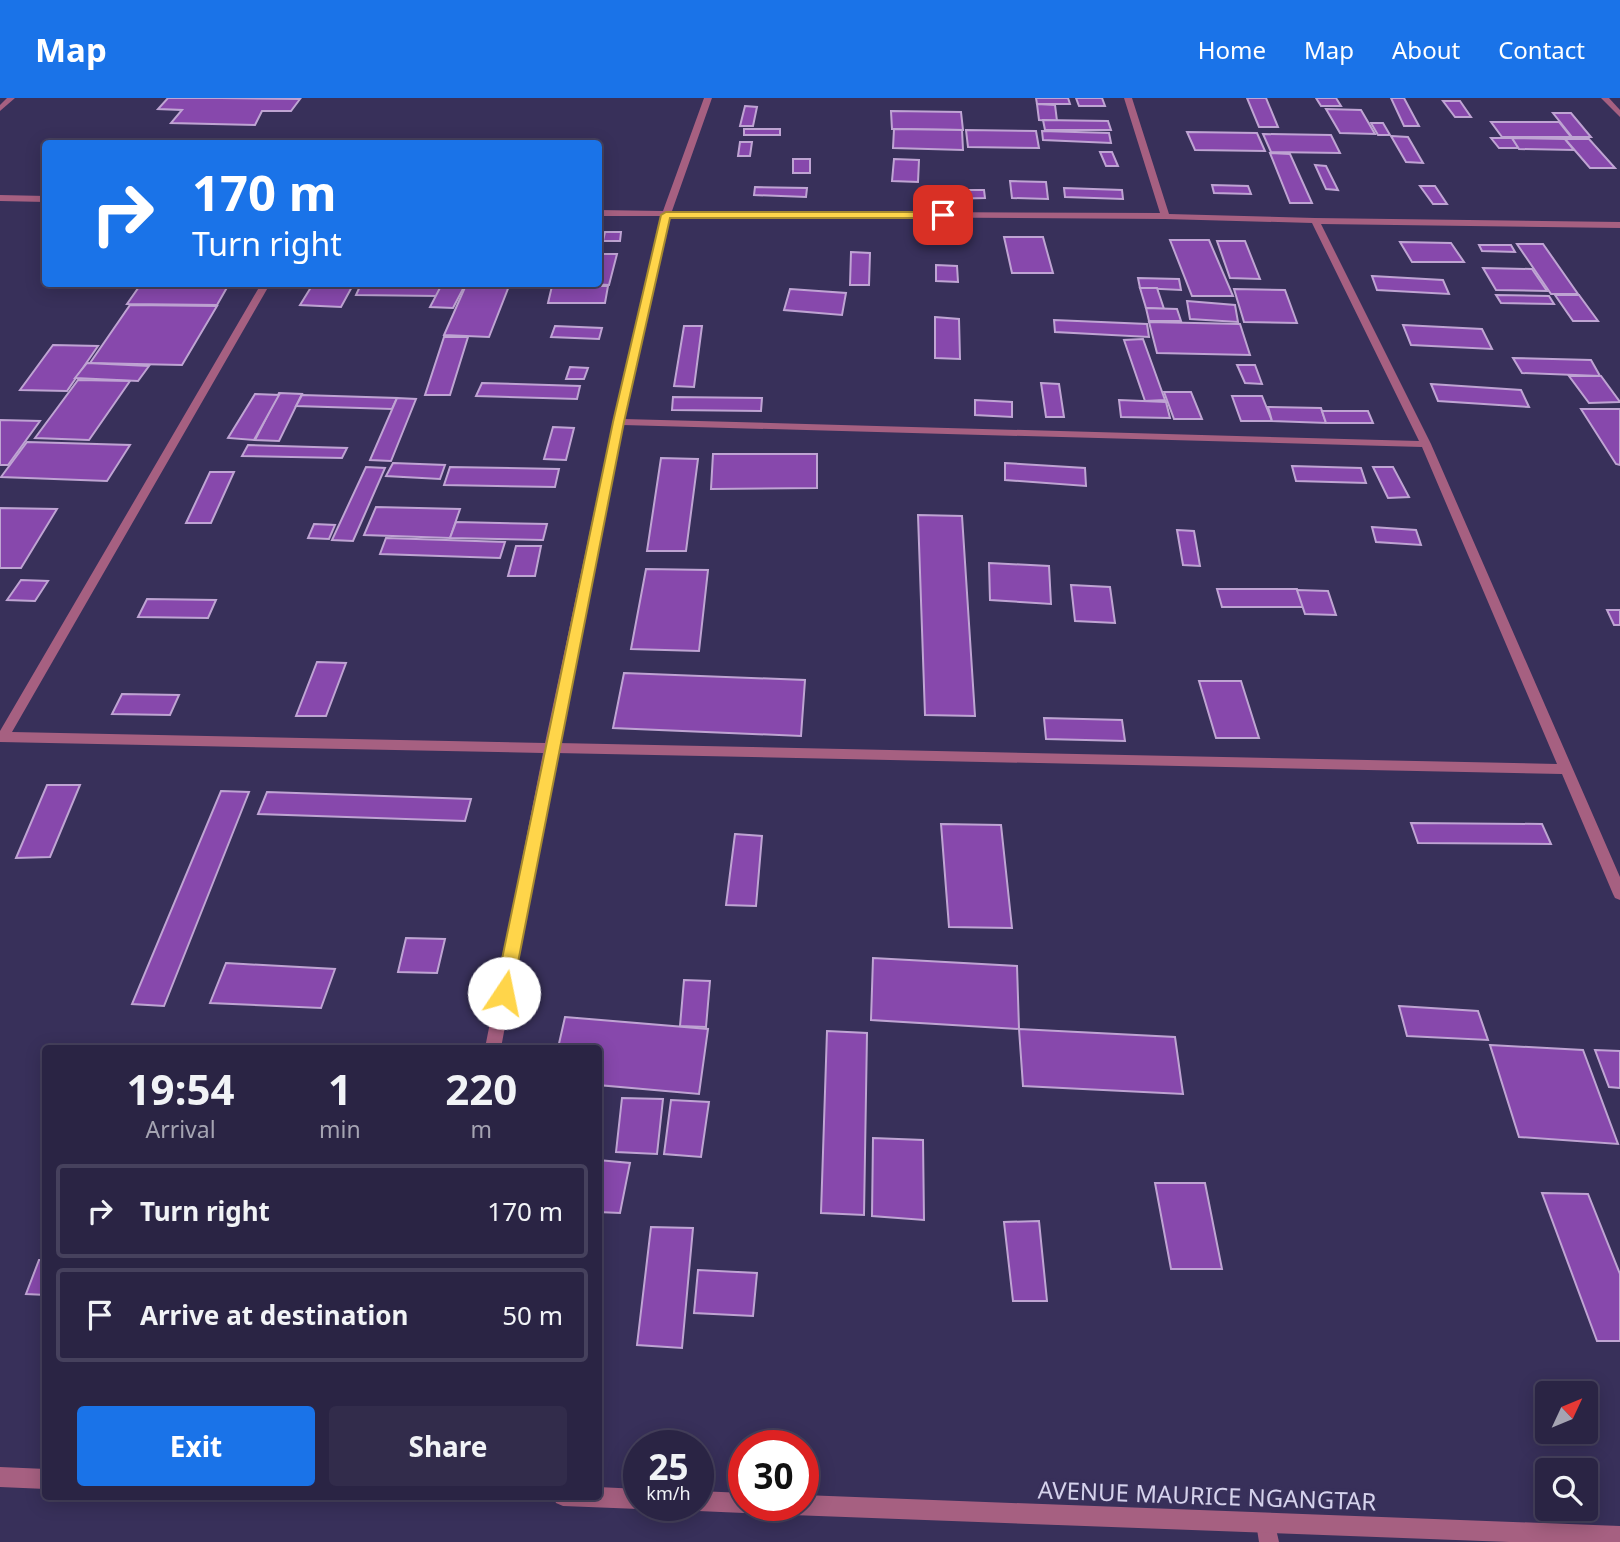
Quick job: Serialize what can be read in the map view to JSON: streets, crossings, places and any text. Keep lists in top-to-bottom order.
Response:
{
  "streets": {
    "street": ["AVENUE MAURICE NGANGTAR"]
  },
  "north": "top right",
  "page": {
    "header": "Map",
    "nav": [
      "Home",
      "Map",
      "About",
      "Contact"
    ],
    "turn": ["170 m", "Turn right"],
    "eta": [
      "19:54",
      "Arrival",
      "1",
      "min",
      "220",
      "m"
    ],
    "list": [
      {
        "name": "Turn right",
        "value": "170 m"
      },
      {
        "name": "Arrive at destination",
        "value": "50 m"
      }
    ],
    "buttons": ["Exit", "Share"],
    "speed": "25 km/h",
    "limit": "30"
  }
}
